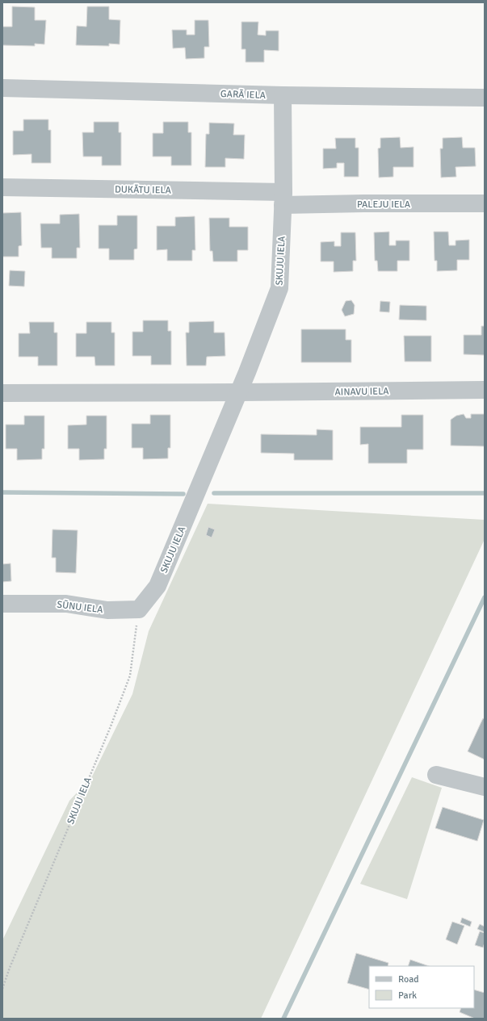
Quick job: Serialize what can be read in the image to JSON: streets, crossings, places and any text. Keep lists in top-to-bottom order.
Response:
{
  "streets": {
    "street": [
      "GARĀ IELA",
      "DUKĀTU IELA",
      "PALEJU IELA",
      "SKUJU IELA",
      "AINAVU IELA",
      "SŪNU IELA"
    ]
  },
  "crossings": [
    ["GARĀ IELA", "SKUJU IELA"],
    ["DUKĀTU IELA", "PALEJU IELA"],
    ["DUKĀTU IELA", "SKUJU IELA"],
    ["PALEJU IELA", "SKUJU IELA"],
    ["SKUJU IELA", "AINAVU IELA"],
    ["SKUJU IELA", "SŪNU IELA"]
  ],
  "legend": ["Road", "Park"]
}
